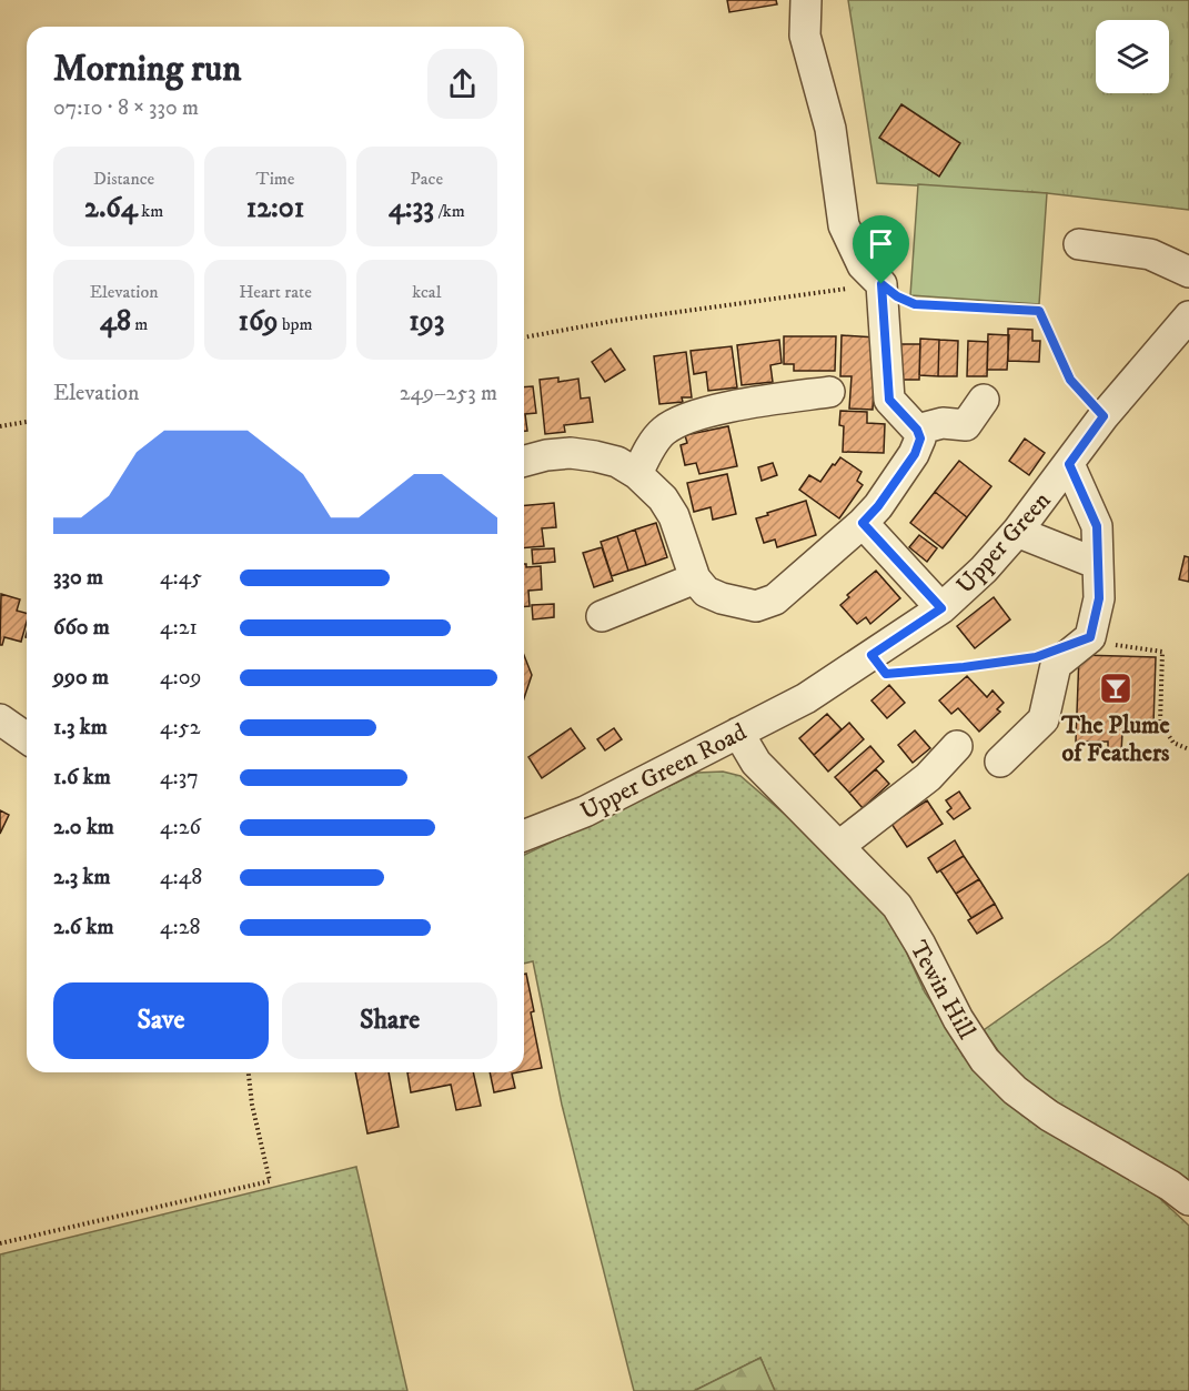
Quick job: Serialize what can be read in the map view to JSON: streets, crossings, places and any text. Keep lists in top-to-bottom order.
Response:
{
  "streets": {
    "street": ["Upper Green", "Upper Green Road", "Tewin Hill"]
  },
  "crossings": [
    ["Upper Green", "Upper Green Road"],
    ["Upper Green Road", "Tewin Hill"]
  ],
  "places": {
    "bar": ["The Plume of Feathers"]
  },
  "page": {
    "heading": ["Morning run", "07:10 · 8 × 330 m"],
    "stats": [
      ["Distance", "2.64 km"],
      ["Time", "12:01"],
      ["Pace", "4:33 /km"],
      ["Elevation", "48 m"],
      ["Heart rate", "169 bpm"],
      ["kcal", "193"]
    ],
    "chart": ["Elevation", "249–253 m"],
    "list": [
      {
        "name": "330 m",
        "note": "4:45"
      },
      {
        "name": "660 m",
        "note": "4:21"
      },
      {
        "name": "990 m",
        "note": "4:09"
      },
      {
        "name": "1.3 km",
        "note": "4:52"
      },
      {
        "name": "1.6 km",
        "note": "4:37"
      },
      {
        "name": "2.0 km",
        "note": "4:26"
      },
      {
        "name": "2.3 km",
        "note": "4:48"
      },
      {
        "name": "2.6 km",
        "note": "4:28"
      }
    ],
    "buttons": ["Save", "Share"]
  }
}
